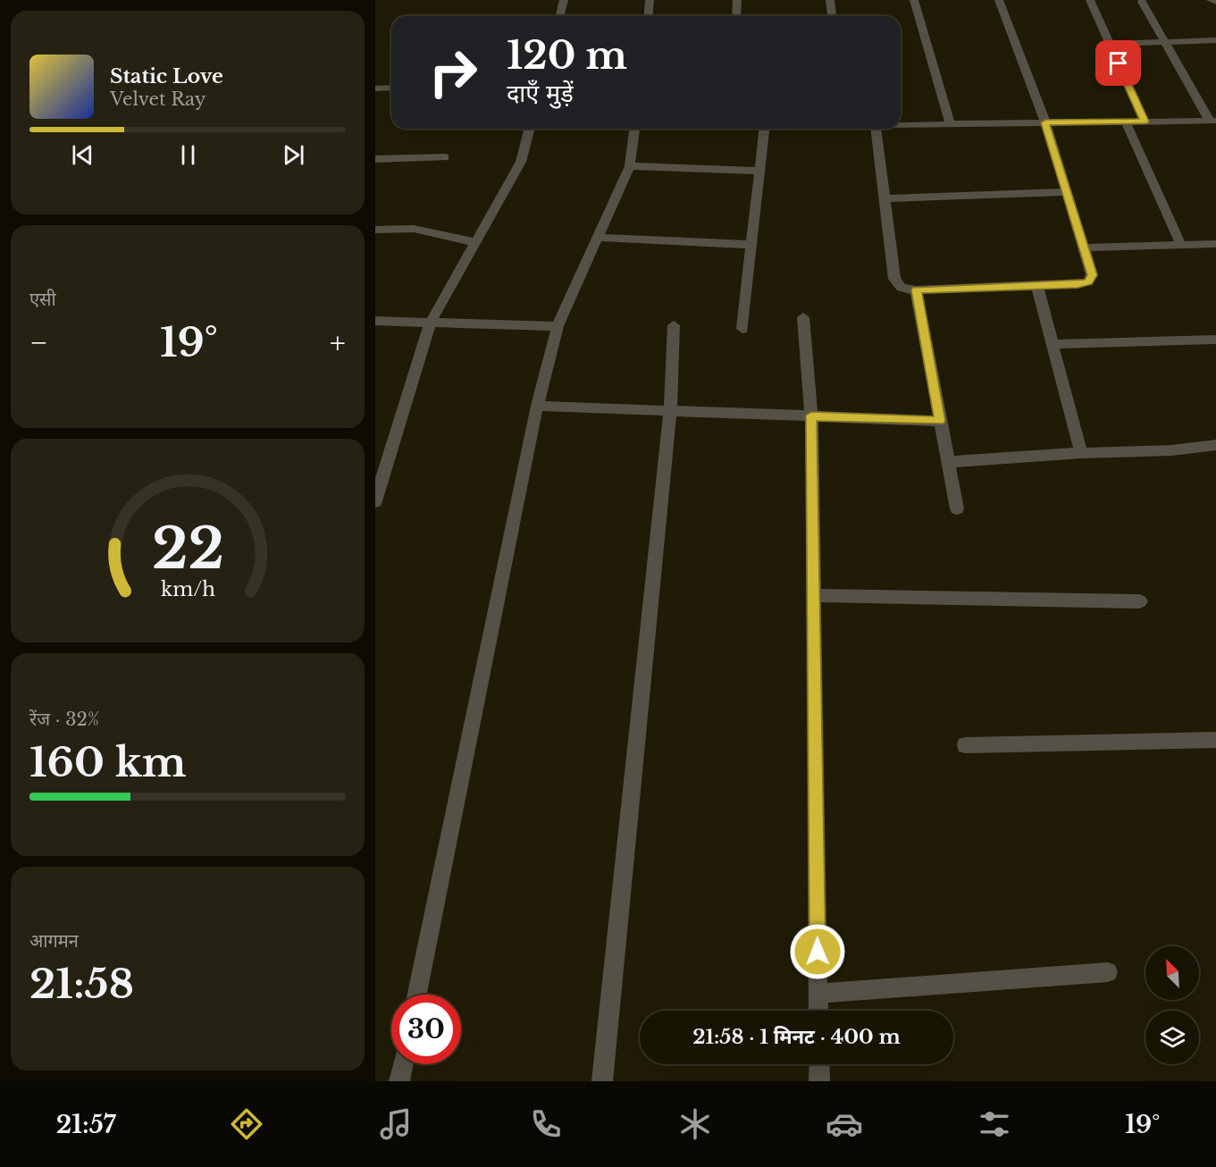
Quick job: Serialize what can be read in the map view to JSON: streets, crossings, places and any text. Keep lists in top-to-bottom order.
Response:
{
  "north": "top left",
  "page": {
    "turn": ["120 m", "दाएँ मुड़ें"],
    "song": ["Static Love", "Velvet Ray"],
    "tile": [
      "एसी",
      ["रेंज · 32%", "160 km"],
      ["आगमन", "21:58"]
    ],
    "heat": ["−", "19°", "+"],
    "limit": "30",
    "trip": "21:58 · 1 मिनट · 400 m",
    "tabs": ["21:57", "19°"],
    "gauge": ["22", "km/h"]
  }
}
